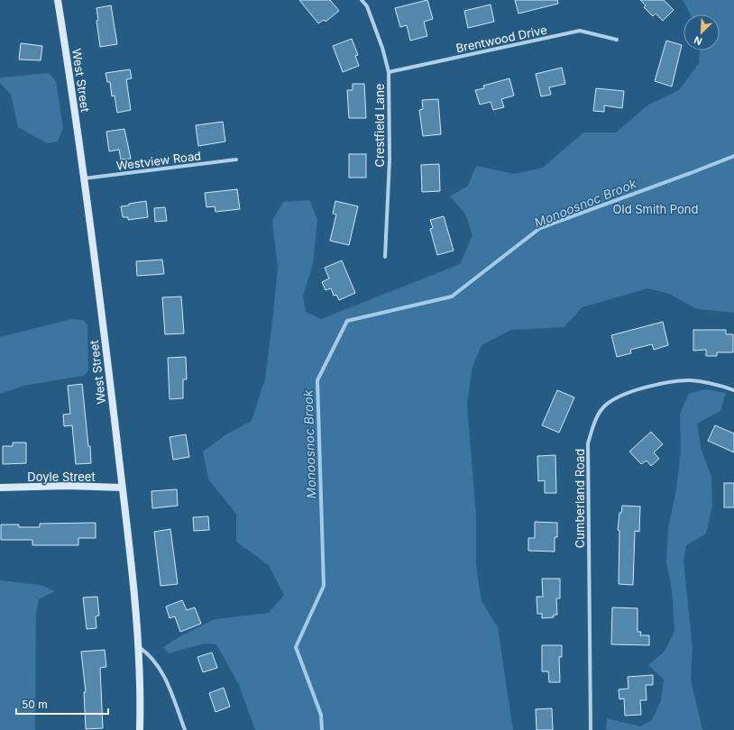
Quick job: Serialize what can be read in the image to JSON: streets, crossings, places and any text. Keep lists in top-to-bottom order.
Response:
{
  "streets": {
    "main road": ["West Street", "Doyle Street"],
    "street": [
      "Brentwood Drive",
      "Crestfield Lane",
      "Westview Road",
      "Cumberland Road"
    ]
  },
  "crossings": [
    ["Brentwood Drive", "Crestfield Lane"],
    ["West Street", "Westview Road"],
    ["West Street", "Doyle Street"]
  ],
  "water": ["Monoosnoc Brook"],
  "parks": ["Old Smith Pond"],
  "scale_bar": "50 m",
  "north": "bottom left"
}
